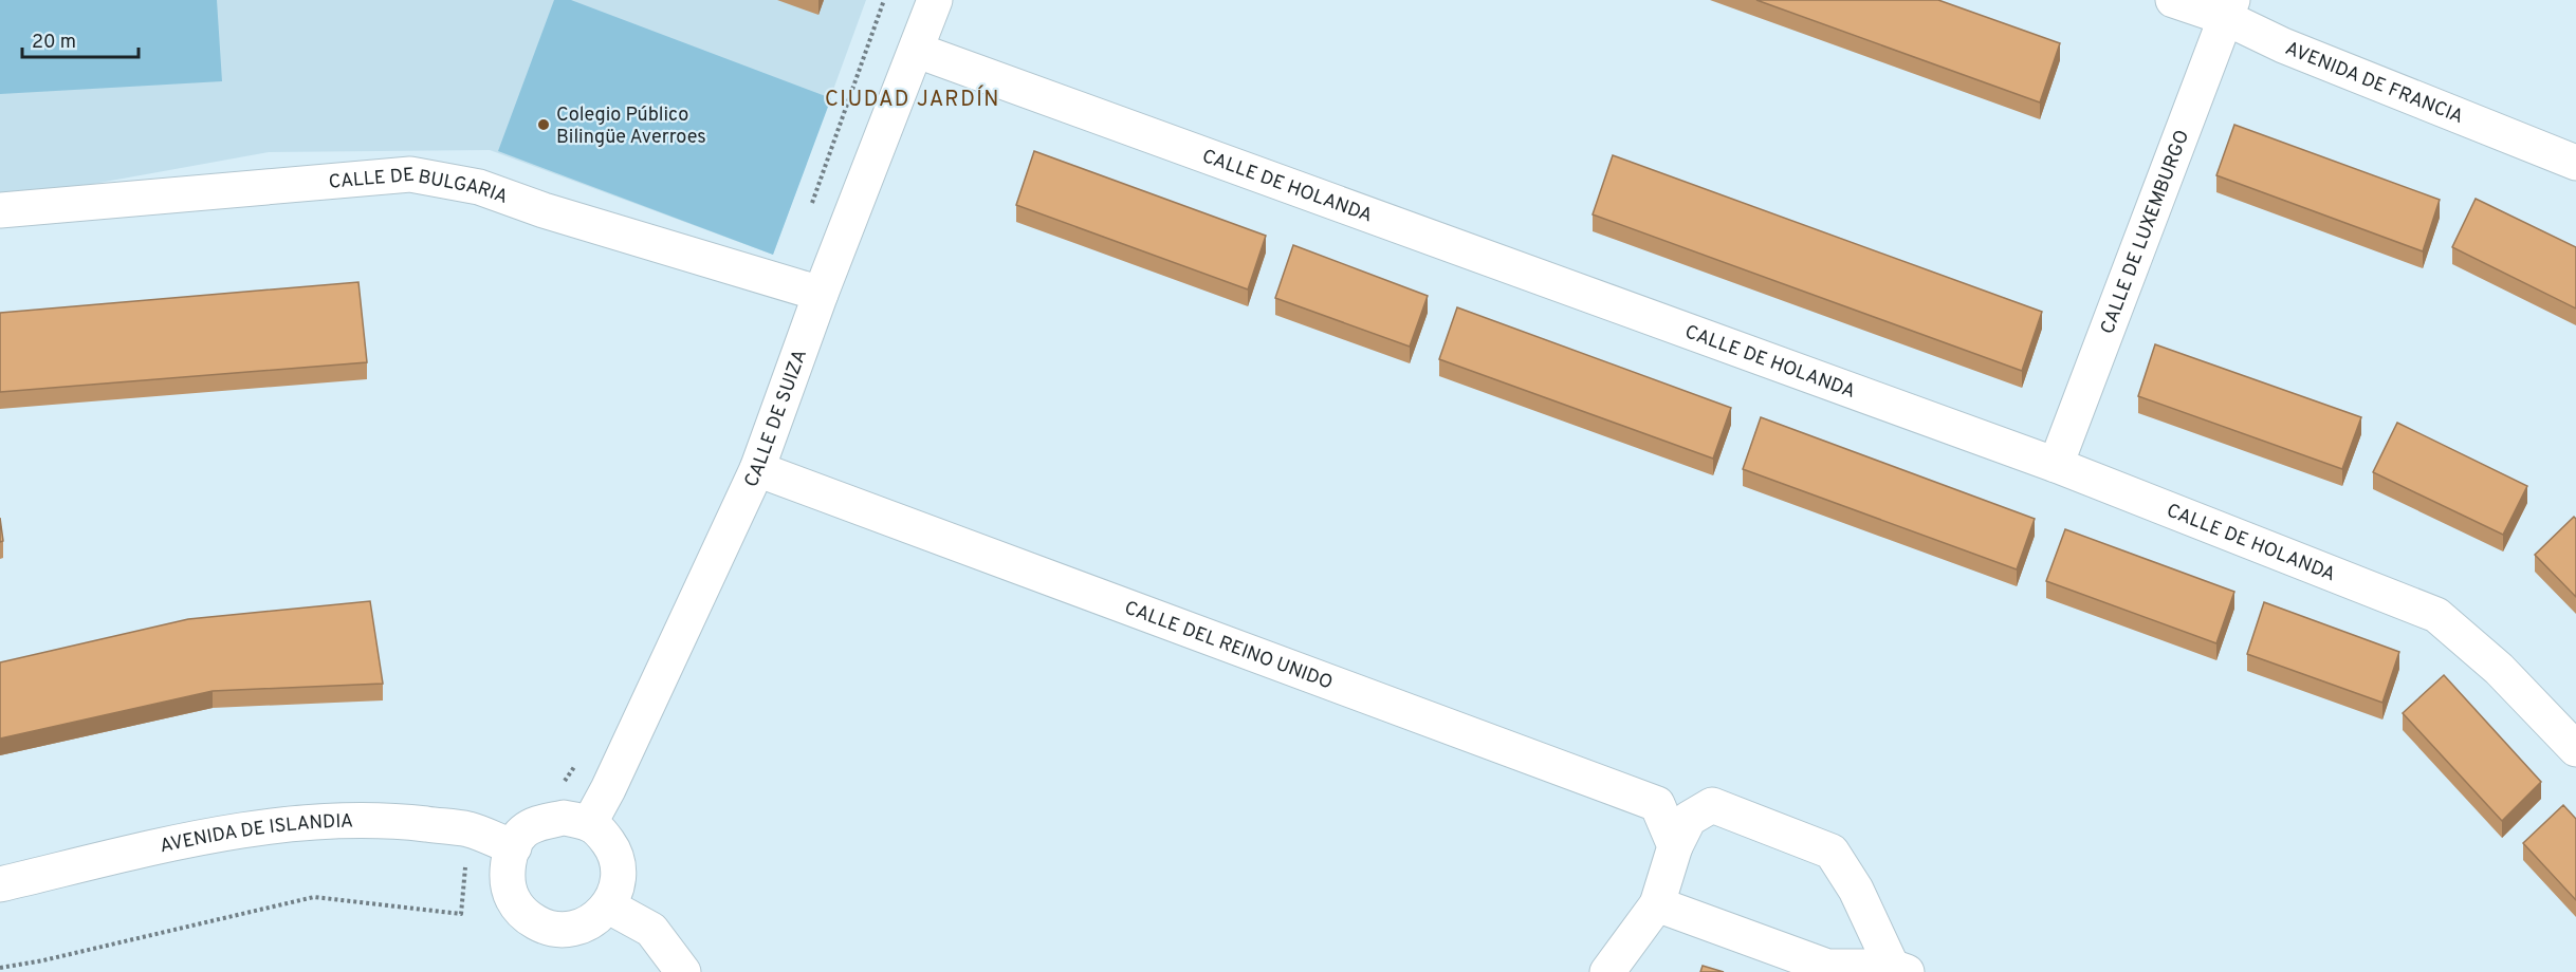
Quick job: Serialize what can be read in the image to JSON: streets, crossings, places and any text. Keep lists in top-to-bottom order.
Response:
{
  "streets": {
    "street": [
      "AVENIDA DE FRANCIA",
      "CALLE DE HOLANDA",
      "CALLE DE BULGARIA",
      "CALLE DE LUXEMBURGO",
      "CALLE DE SUIZA",
      "CALLE DEL REINO UNIDO",
      "AVENIDA DE ISLANDIA"
    ]
  },
  "crossings": [
    ["AVENIDA DE FRANCIA", "CALLE DE LUXEMBURGO"],
    ["CALLE DE HOLANDA", "CALLE DE LUXEMBURGO"],
    ["CALLE DE HOLANDA", "CALLE DE SUIZA"],
    ["CALLE DE BULGARIA", "CALLE DE SUIZA"],
    ["CALLE DE SUIZA", "CALLE DEL REINO UNIDO"],
    ["CALLE DE SUIZA", "AVENIDA DE ISLANDIA"]
  ],
  "districts": ["CIUDAD JARDÍN"],
  "places": ["Colegio Público Bilingüe Averroes"],
  "scale_bar": "20 m"
}
